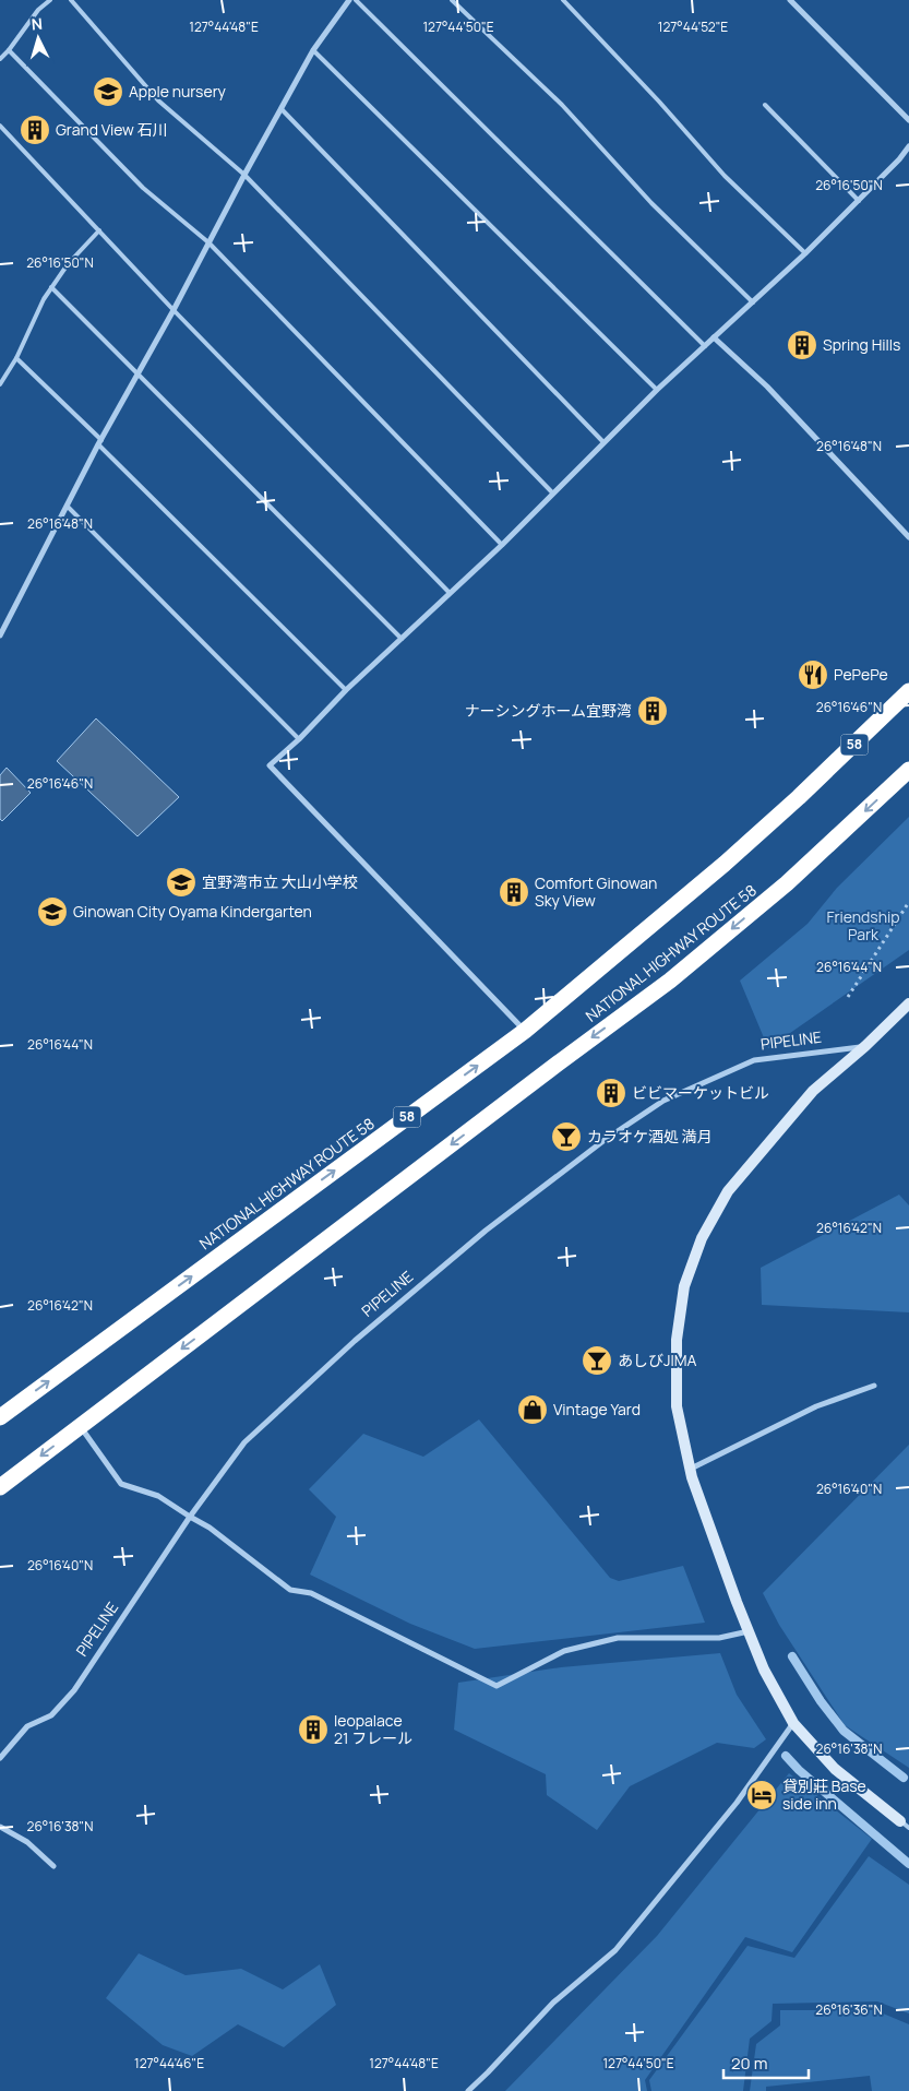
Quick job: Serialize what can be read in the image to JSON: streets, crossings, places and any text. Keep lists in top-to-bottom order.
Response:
{
  "streets": {
    "highway": ["58", "NATIONAL HIGHWAY ROUTE 58"],
    "street": ["PIPELINE"]
  },
  "parks": ["Friendship Park"],
  "places": {
    "school or university": ["Apple nursery", "宜野湾市立 大山小学校", "Ginowan City Oyama Kindergarten"],
    "building": [
      "Grand View 石川",
      "Spring Hills",
      "ナーシングホーム宜野湾",
      "Comfort Ginowan Sky View",
      "ビビマーケットビル",
      "leopalace 21 フレール"
    ],
    "restaurant": ["PePePe"],
    "bar": ["カラオケ酒処 満月", "あしびJIMA"],
    "shop": ["Vintage Yard"],
    "hotel": ["貸別莊 Base side inn"]
  },
  "scale_bar": "20 m",
  "north": "top",
  "coordinates": [
    "127°44'48\"E",
    "127°44'50\"E",
    "127°44'52\"E",
    "26°16'50\"N",
    "26°16'48\"N",
    "26°16'46\"N",
    "26°16'44\"N",
    "26°16'42\"N",
    "26°16'40\"N",
    "26°16'38\"N",
    "26°16'36\"N",
    "127°44'46\"E"
  ]
}
